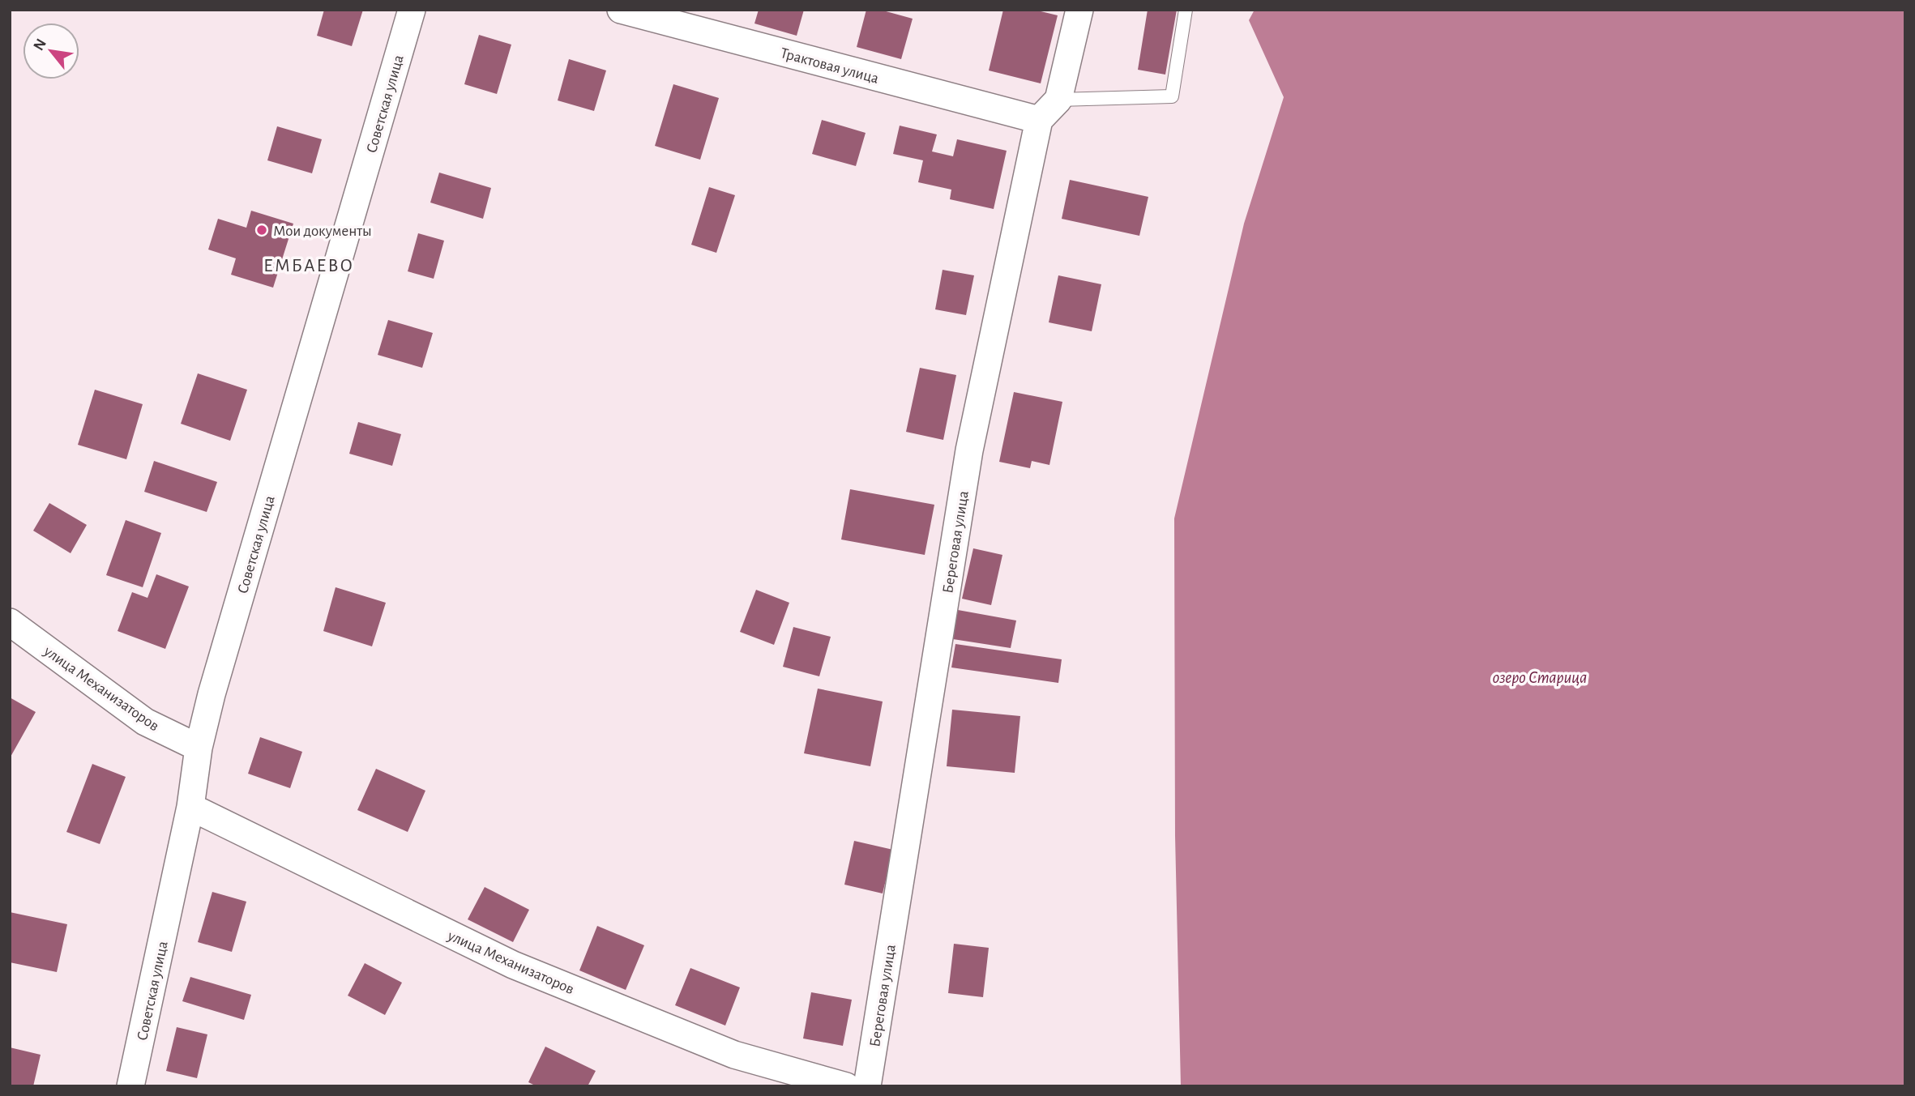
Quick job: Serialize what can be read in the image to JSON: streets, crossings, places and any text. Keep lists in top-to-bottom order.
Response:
{
  "streets": {
    "street": [
      "Трактовая улица",
      "Советская улица",
      "Береговая улица",
      "улица Механизаторов"
    ]
  },
  "crossings": [
    ["Трактовая улица", "Береговая улица"],
    ["Советская улица", "улица Механизаторов"]
  ],
  "districts": ["ЕМБАЕВО"],
  "water": ["озеро Старица"],
  "places": ["Мои документы"],
  "north": "top left"
}
